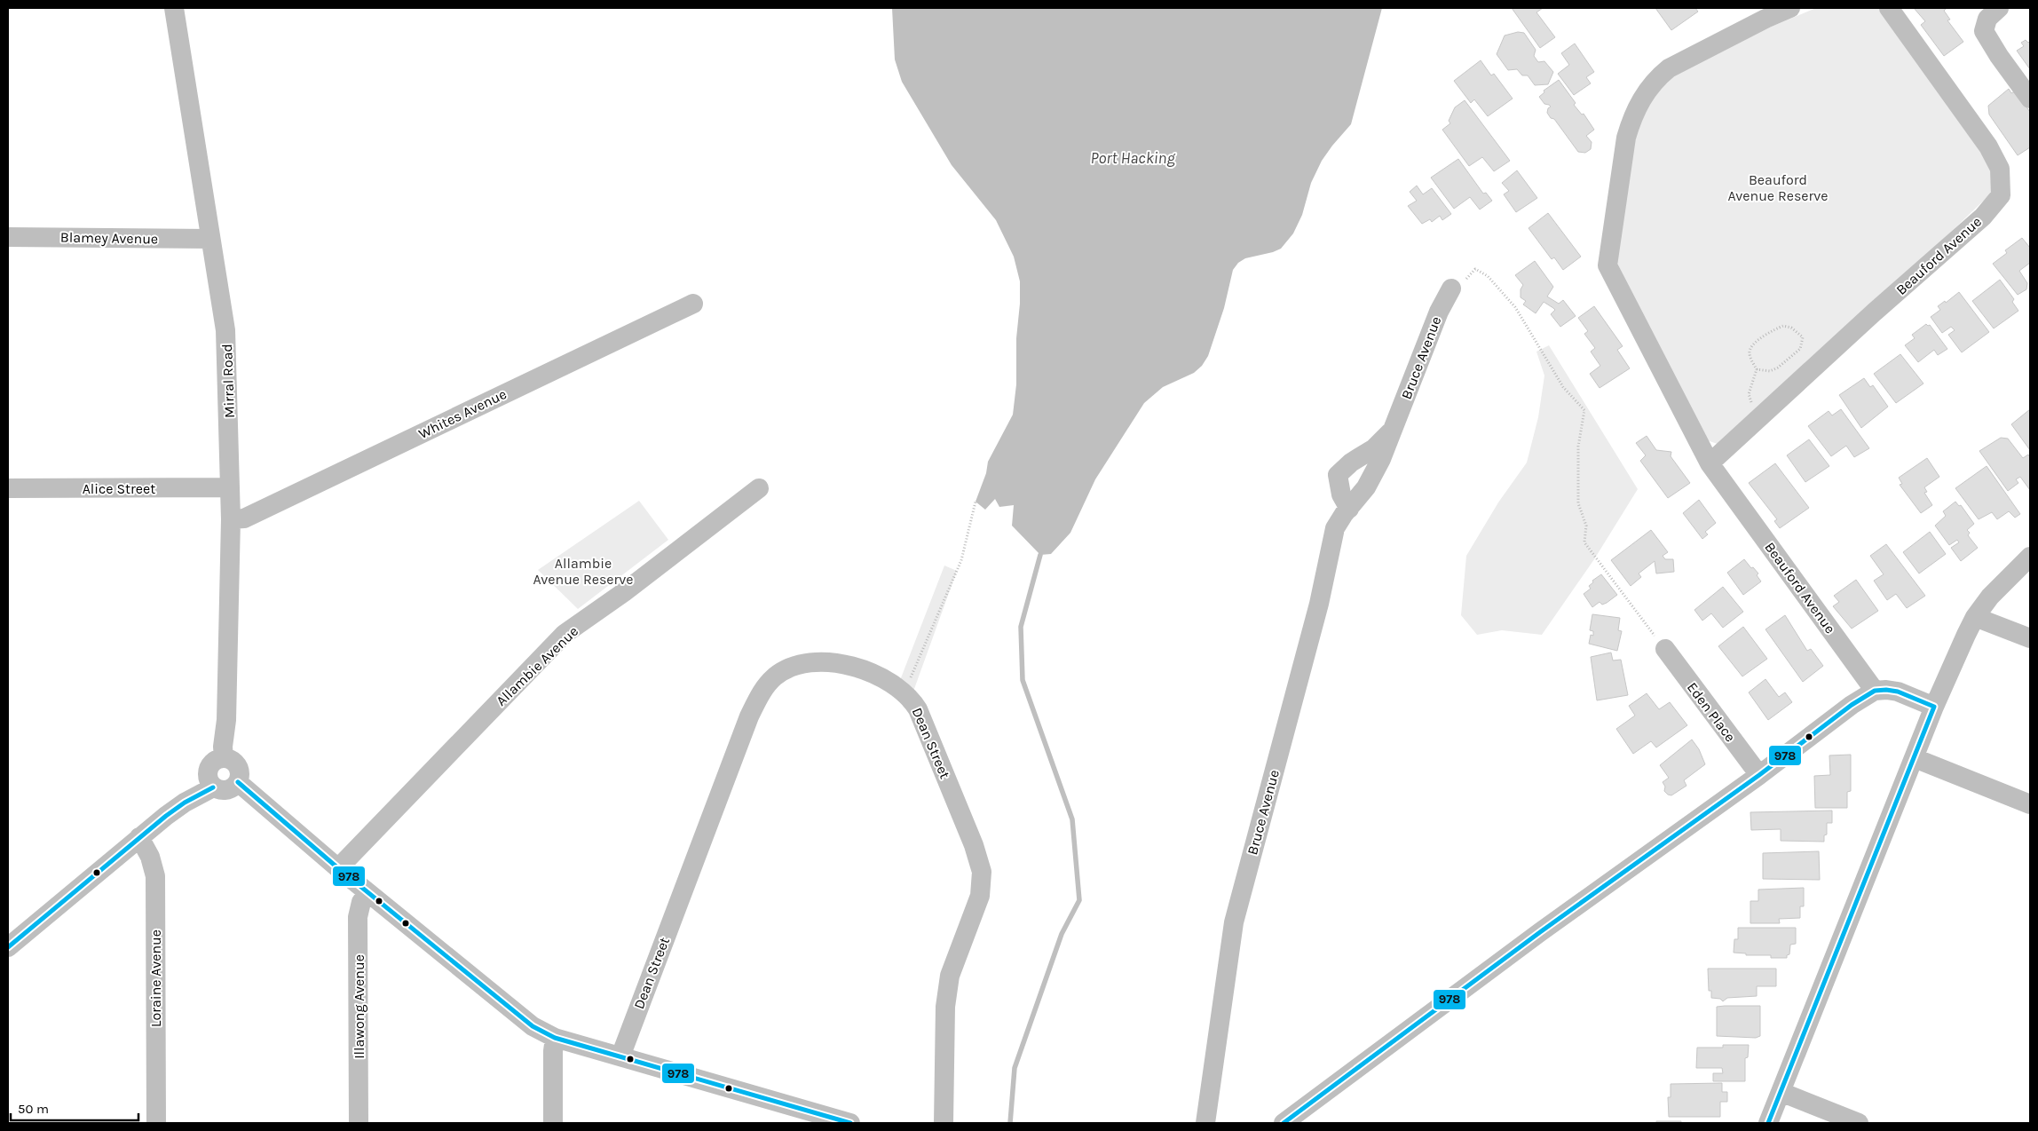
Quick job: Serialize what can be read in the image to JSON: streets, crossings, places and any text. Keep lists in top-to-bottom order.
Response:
{
  "streets": {
    "street": [
      "Blamey Avenue",
      "Beauford Avenue",
      "Bruce Avenue",
      "Mirral Road",
      "Whites Avenue",
      "Alice Street",
      "Allambie Avenue",
      "Eden Place",
      "Dean Street",
      "Loraine Avenue",
      "Illawong Avenue"
    ]
  },
  "crossings": [
    ["Blamey Avenue", "Mirral Road"],
    ["Mirral Road", "Whites Avenue"],
    ["Mirral Road", "Alice Street"]
  ],
  "water": ["Port Hacking"],
  "parks": ["Beauford Avenue Reserve", "Allambie Avenue Reserve"],
  "lines": ["transit line 978"],
  "scale_bar": "50 m"
}
